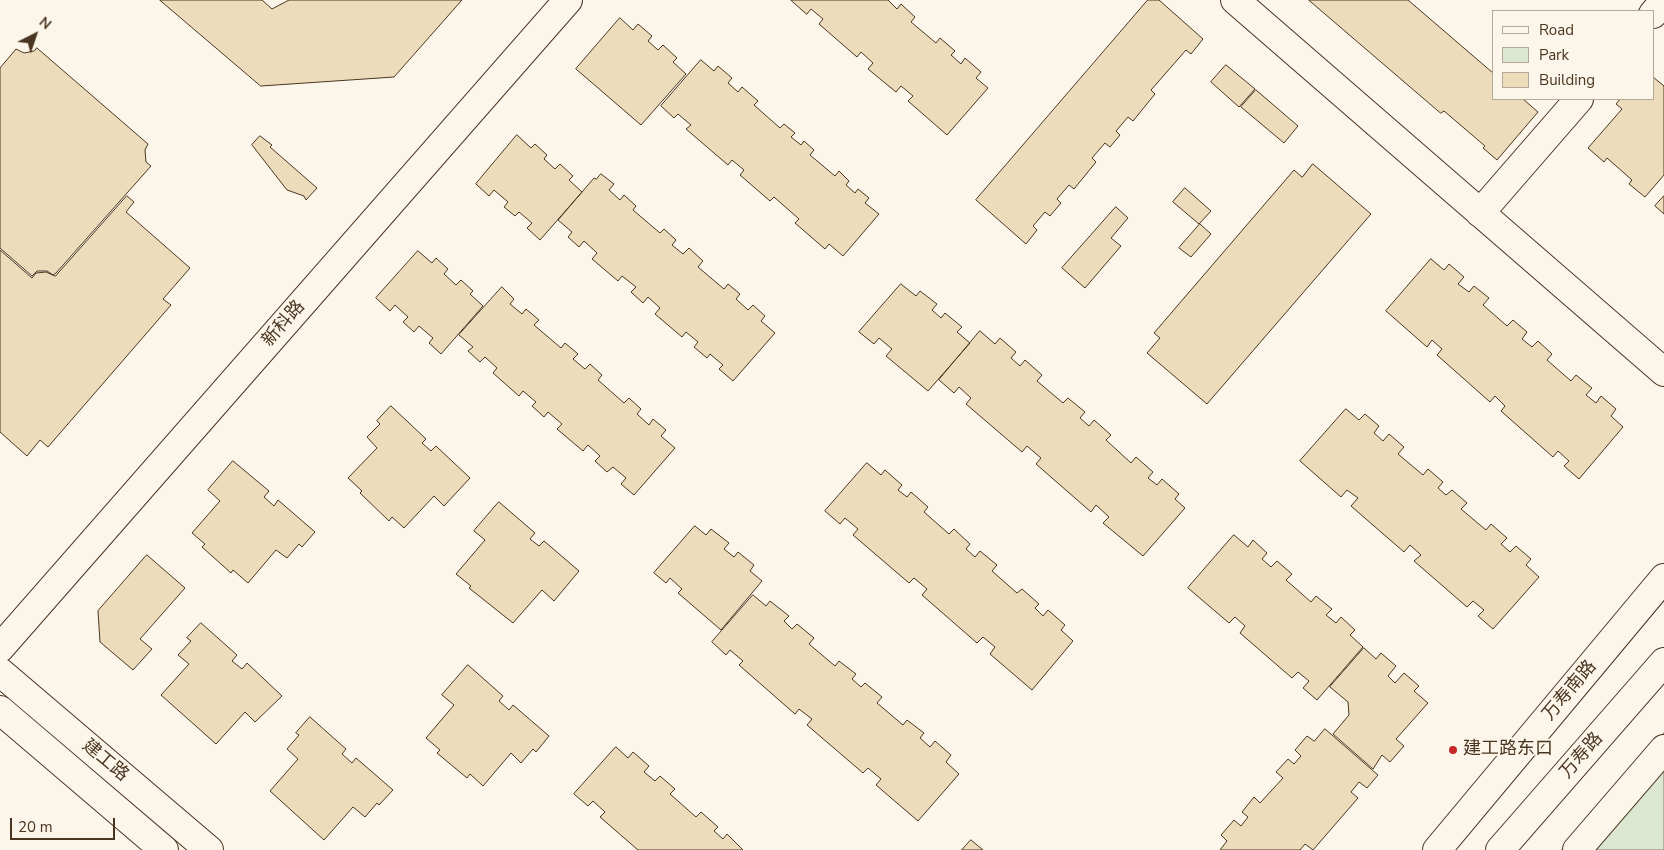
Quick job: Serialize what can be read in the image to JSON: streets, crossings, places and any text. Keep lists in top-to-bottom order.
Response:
{
  "streets": {
    "main road": [
      "新科路",
      "万寿南路",
      "万寿路",
      "建工路"
    ]
  },
  "places": ["建工路东口"],
  "legend": ["Road", "Park", "Building"],
  "scale_bar": "20 m",
  "north": "top right"
}
